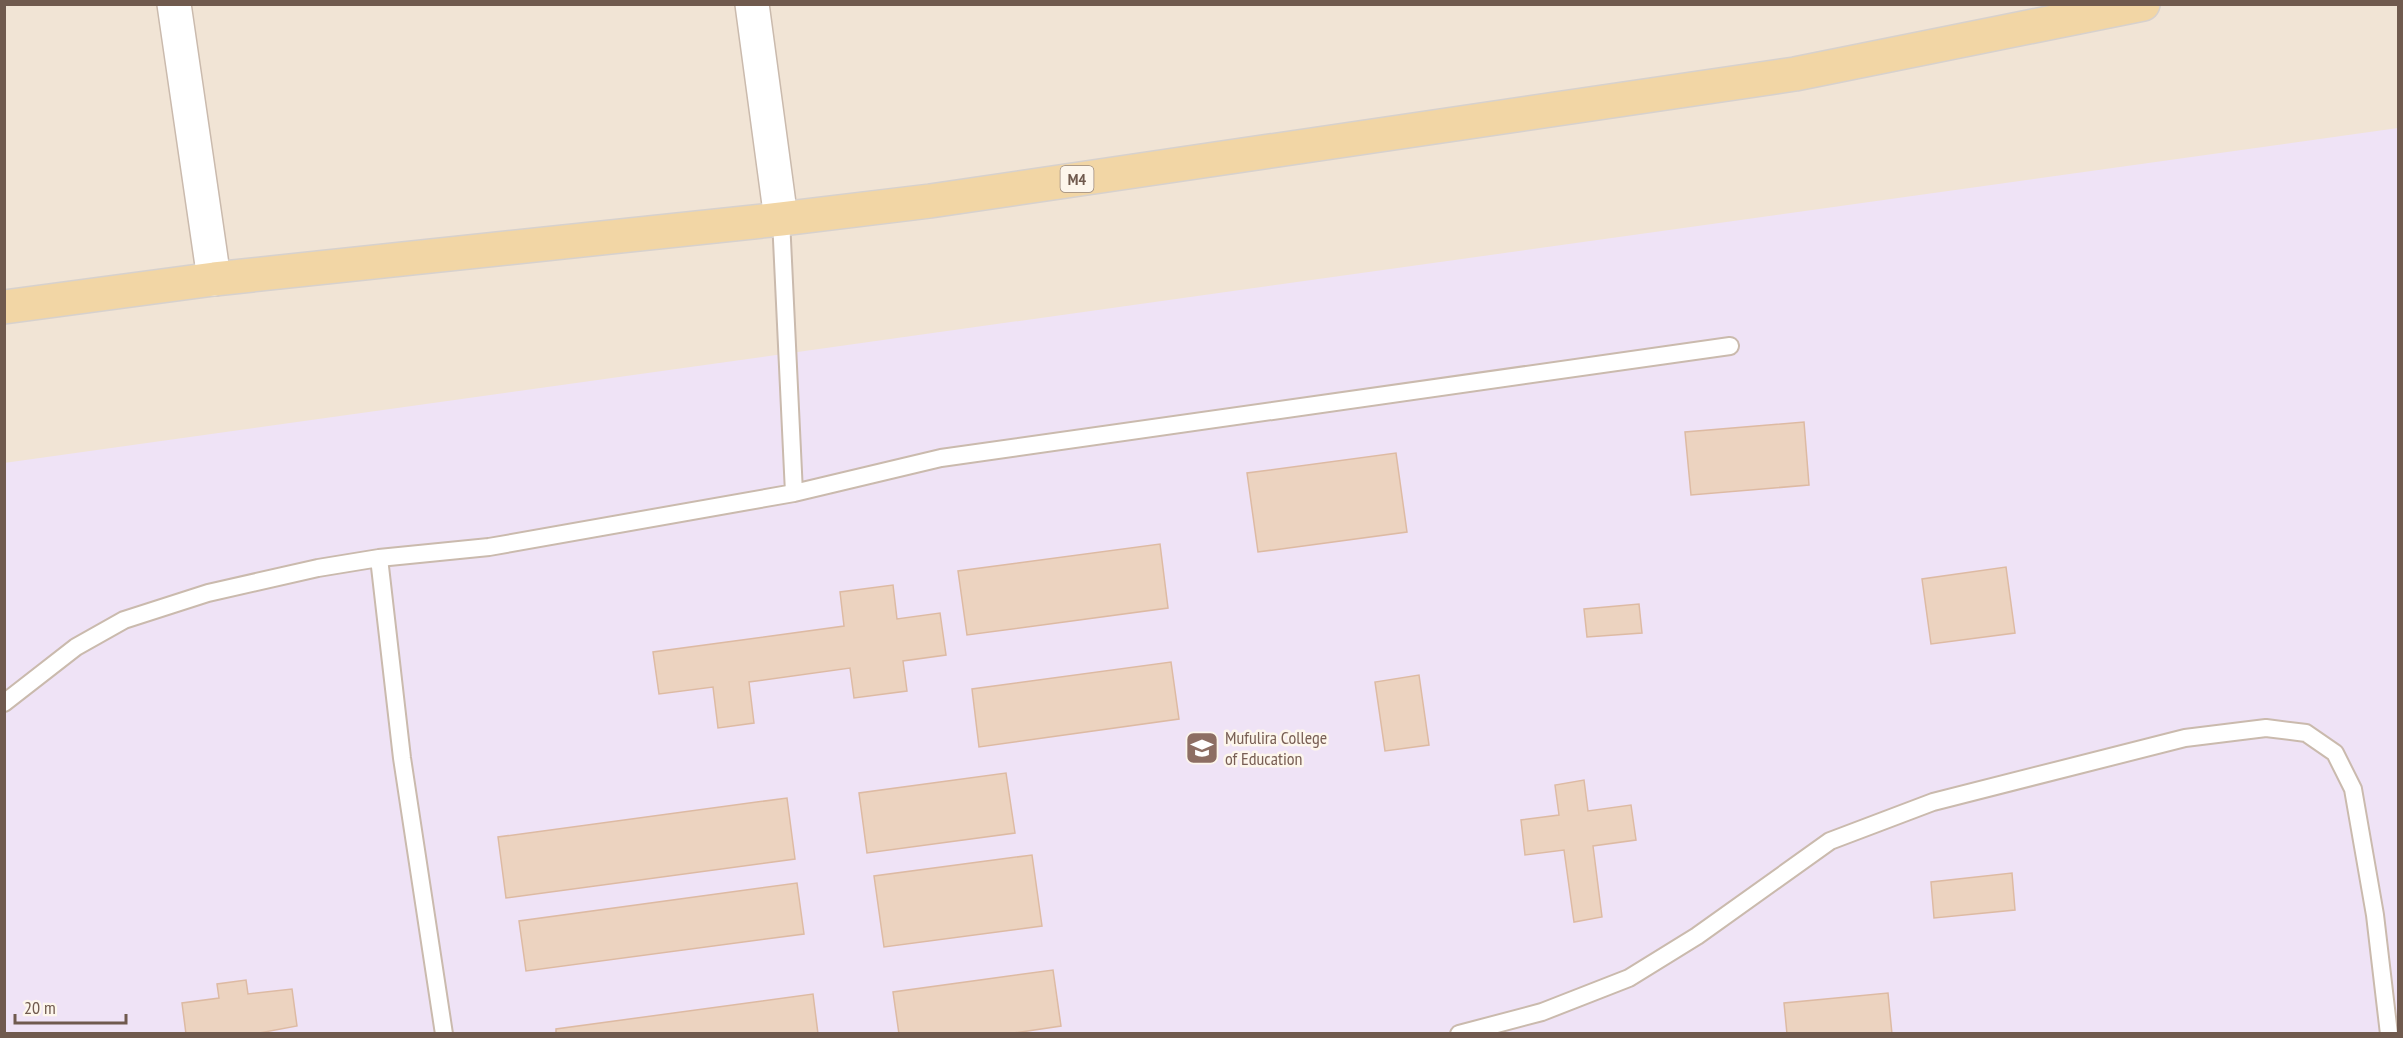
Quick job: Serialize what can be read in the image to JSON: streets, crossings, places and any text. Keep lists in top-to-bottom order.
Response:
{
  "streets": {
    "main road": ["M4"]
  },
  "places": {
    "school or university": ["Mufulira College of Education"]
  },
  "scale_bar": "20 m"
}
